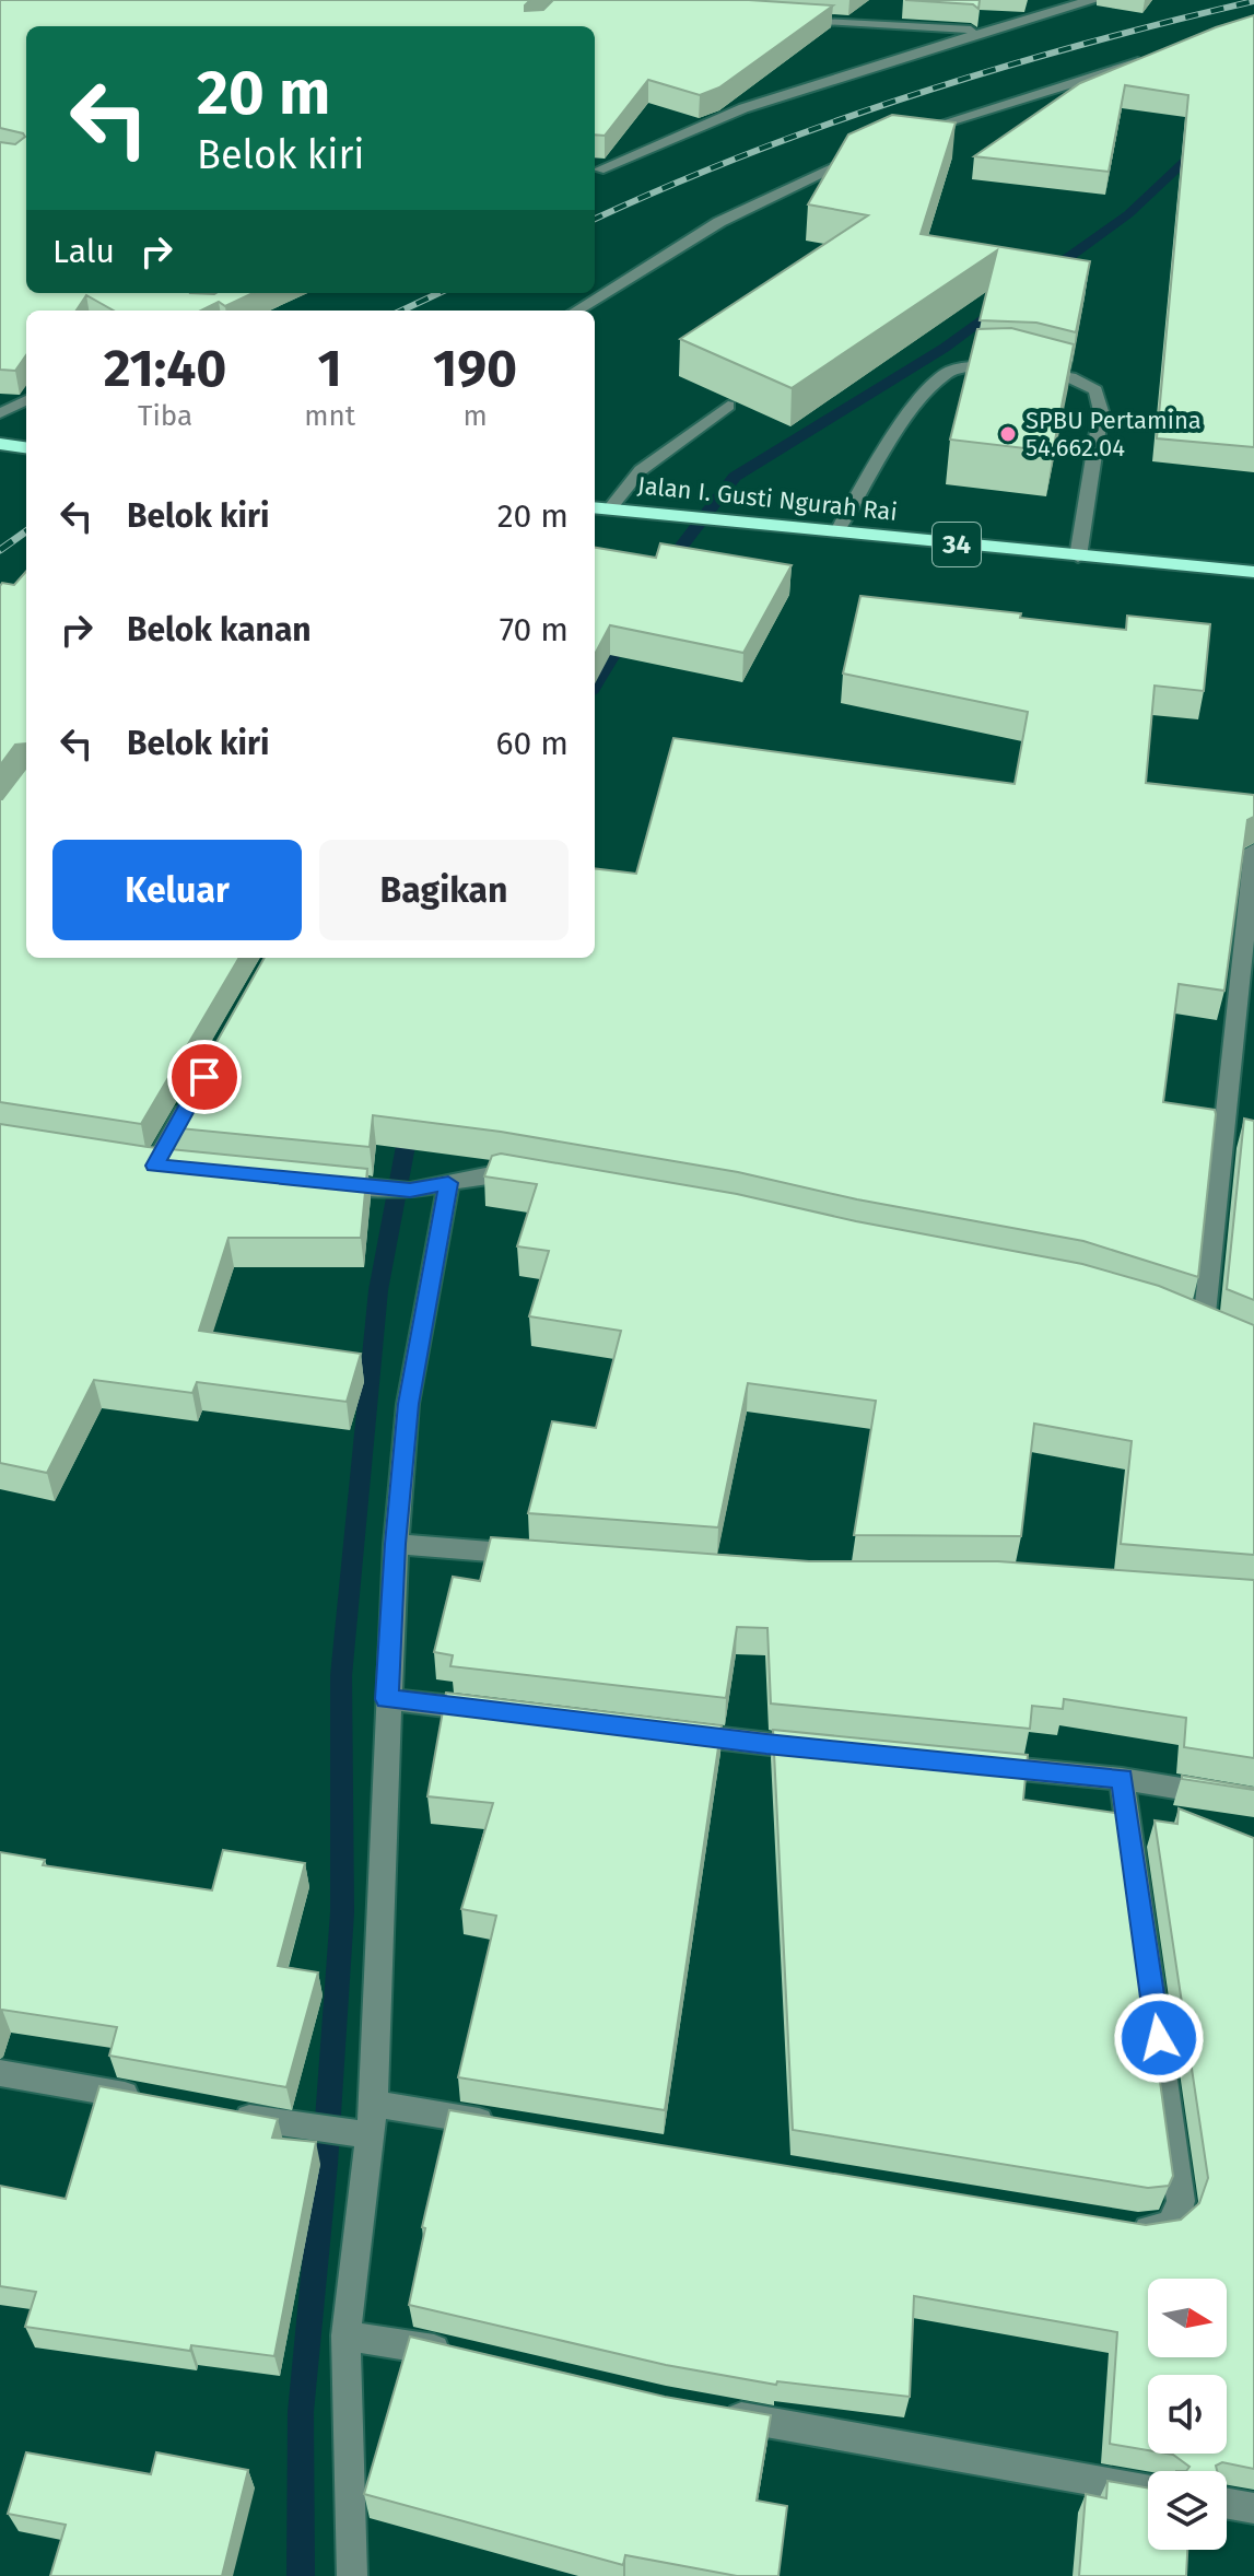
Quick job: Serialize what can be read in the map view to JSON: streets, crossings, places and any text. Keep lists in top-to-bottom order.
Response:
{
  "streets": {
    "highway": ["Jalan I. Gusti Ngurah Rai", "34"]
  },
  "places": ["SPBU Pertamina 54.662.04"],
  "north": "right",
  "page": {
    "turn": ["20 m", "Belok kiri"],
    "then": "Lalu",
    "eta": [
      "21:40",
      "Tiba",
      "1",
      "mnt",
      "190",
      "m"
    ],
    "list": [
      {
        "name": "Belok kiri",
        "value": "20 m"
      },
      {
        "name": "Belok kanan",
        "value": "70 m"
      },
      {
        "name": "Belok kiri",
        "value": "60 m"
      }
    ],
    "buttons": ["Keluar", "Bagikan"]
  }
}
